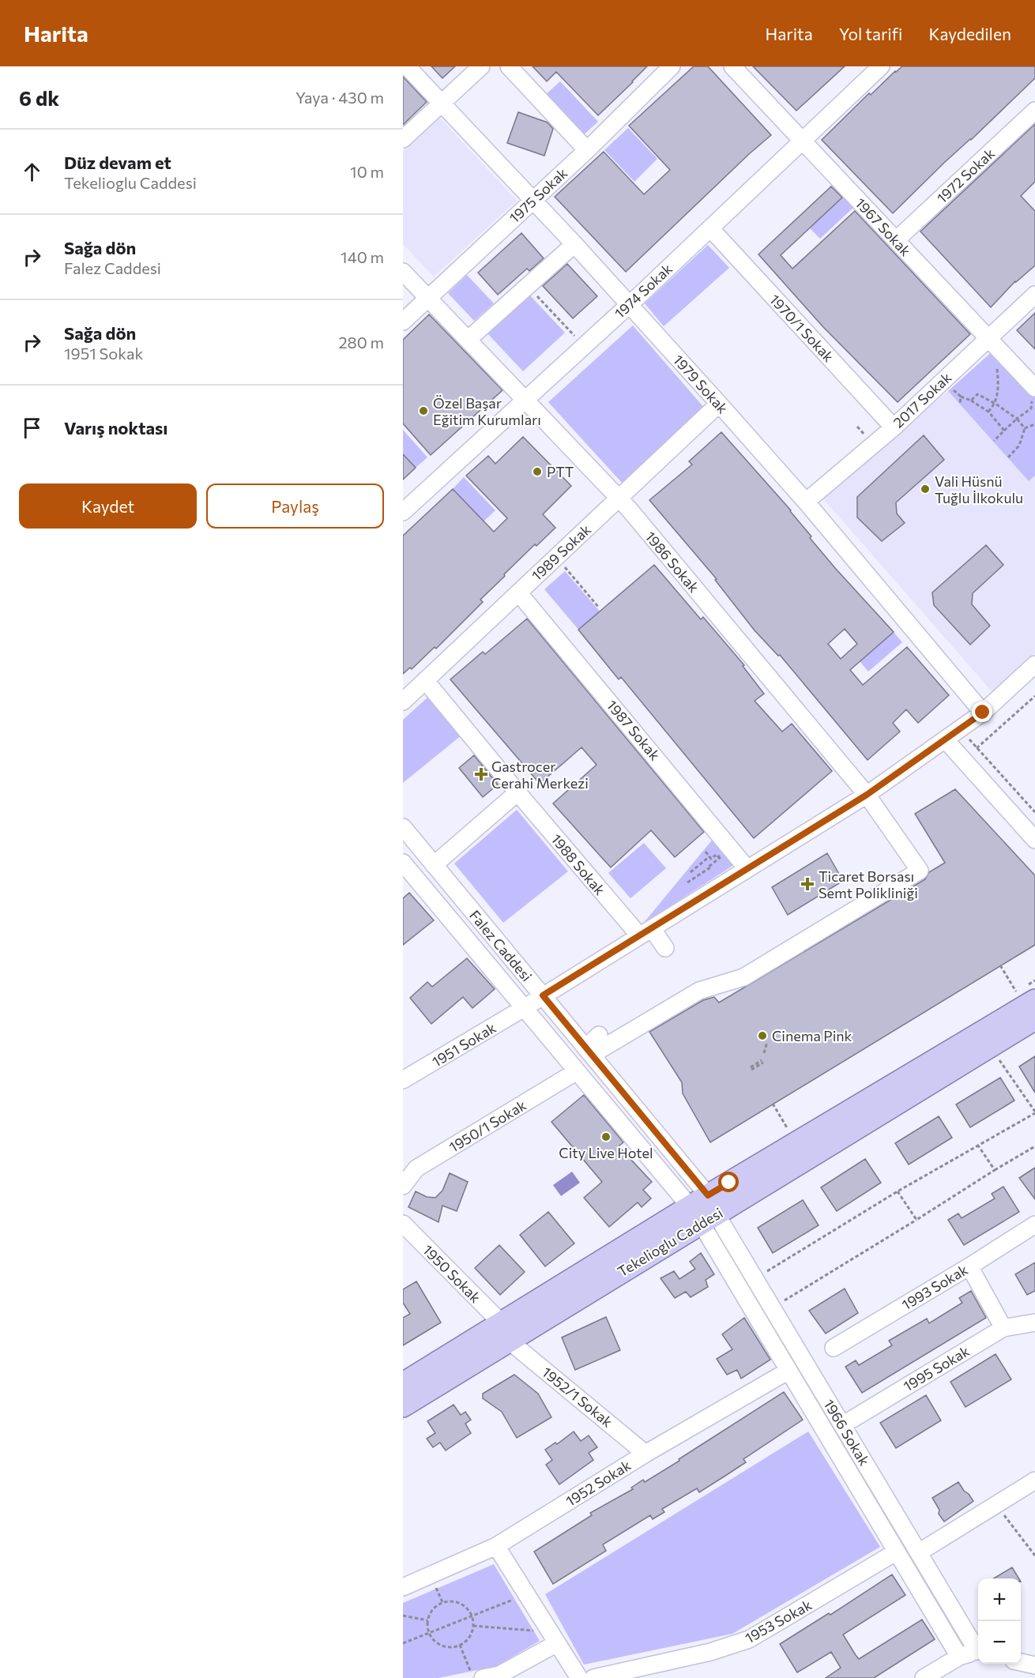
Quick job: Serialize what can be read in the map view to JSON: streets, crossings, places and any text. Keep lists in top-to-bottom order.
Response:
{
  "streets": {
    "main road": ["Tekelioglu Caddesi"],
    "street": [
      "1972 Sokak",
      "1975 Sokak",
      "1967 Sokak",
      "1974 Sokak",
      "1970/1 Sokak",
      "1979 Sokak",
      "2017 Sokak",
      "1989 Sokak",
      "1986 Sokak",
      "1987 Sokak",
      "1988 Sokak",
      "Falez Caddesi",
      "1951 Sokak",
      "1950/1 Sokak",
      "1950 Sokak",
      "1993 Sokak",
      "1995 Sokak",
      "1952/1 Sokak",
      "1966 Sokak",
      "1952 Sokak",
      "1953 Sokak"
    ]
  },
  "crossings": [
    ["1972 Sokak", "1967 Sokak"],
    ["1975 Sokak", "1979 Sokak"],
    ["1975 Sokak", "1986 Sokak"],
    ["1967 Sokak", "1974 Sokak"],
    ["1967 Sokak", "2017 Sokak"],
    ["1974 Sokak", "1970/1 Sokak"],
    ["1974 Sokak", "1979 Sokak"],
    ["1974 Sokak", "1986 Sokak"],
    ["1970/1 Sokak", "2017 Sokak"],
    ["1979 Sokak", "2017 Sokak"],
    ["1979 Sokak", "1989 Sokak"],
    ["1989 Sokak", "1986 Sokak"],
    ["1989 Sokak", "1987 Sokak"],
    ["1989 Sokak", "1988 Sokak"],
    ["1986 Sokak", "Falez Caddesi"],
    ["Falez Caddesi", "1951 Sokak"],
    ["Falez Caddesi", "1950/1 Sokak"],
    ["Falez Caddesi", "Tekelioglu Caddesi"],
    ["Falez Caddesi", "1966 Sokak"],
    ["Tekelioglu Caddesi", "1950 Sokak"],
    ["Tekelioglu Caddesi", "1952/1 Sokak"],
    ["Tekelioglu Caddesi", "1966 Sokak"],
    ["1950 Sokak", "1952/1 Sokak"],
    ["1995 Sokak", "1966 Sokak"],
    ["1952/1 Sokak", "1952 Sokak"],
    ["1966 Sokak", "1952 Sokak"],
    ["1966 Sokak", "1953 Sokak"]
  ],
  "places": {
    "other": [
      "Özel Başar Eğitim Kurumları",
      "PTT",
      "Vali Hüsnü Tuğlu İlkokulu",
      "Cinema Pink",
      "City Live Hotel"
    ],
    "health": ["Gastrocer Cerahi Merkezi", "Ticaret Borsası Semt Polikliniği"]
  },
  "page": {
    "header": "Harita",
    "nav": ["Harita", "Yol tarifi", "Kaydedilen"],
    "heading": ["6 dk", "Yaya · 430 m"],
    "list": [
      ["Düz devam et", "Tekelioglu Caddesi", "10 m"],
      ["Sağa dön", "Falez Caddesi", "140 m"],
      ["Sağa dön", "1951 Sokak", "280 m"],
      "Varış noktası"
    ],
    "buttons": ["Kaydet", "Paylaş"],
    "map_buttons": ["+", "−"]
  }
}
